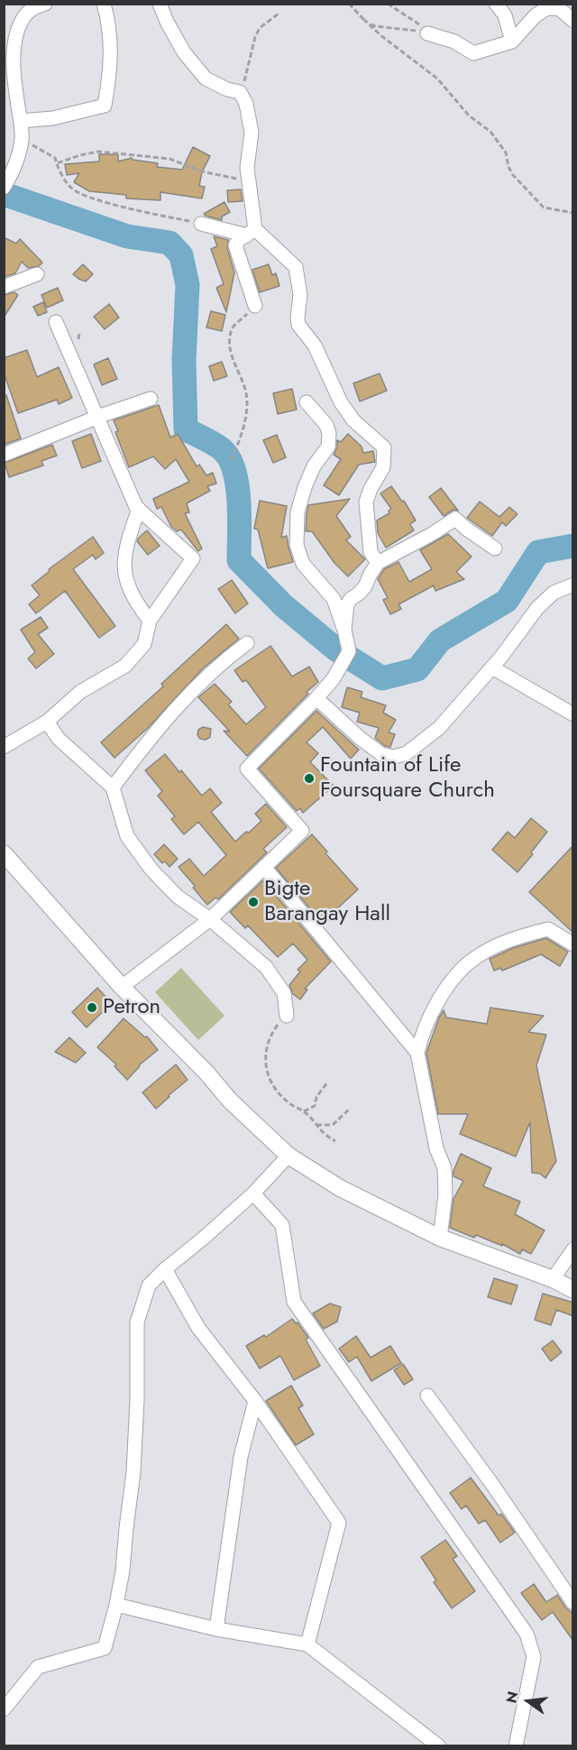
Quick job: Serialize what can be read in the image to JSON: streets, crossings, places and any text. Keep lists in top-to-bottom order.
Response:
{
  "places": ["Fountain of Life Foursquare Church", "Bigte Barangay Hall", "Petron"],
  "north": "left"
}
